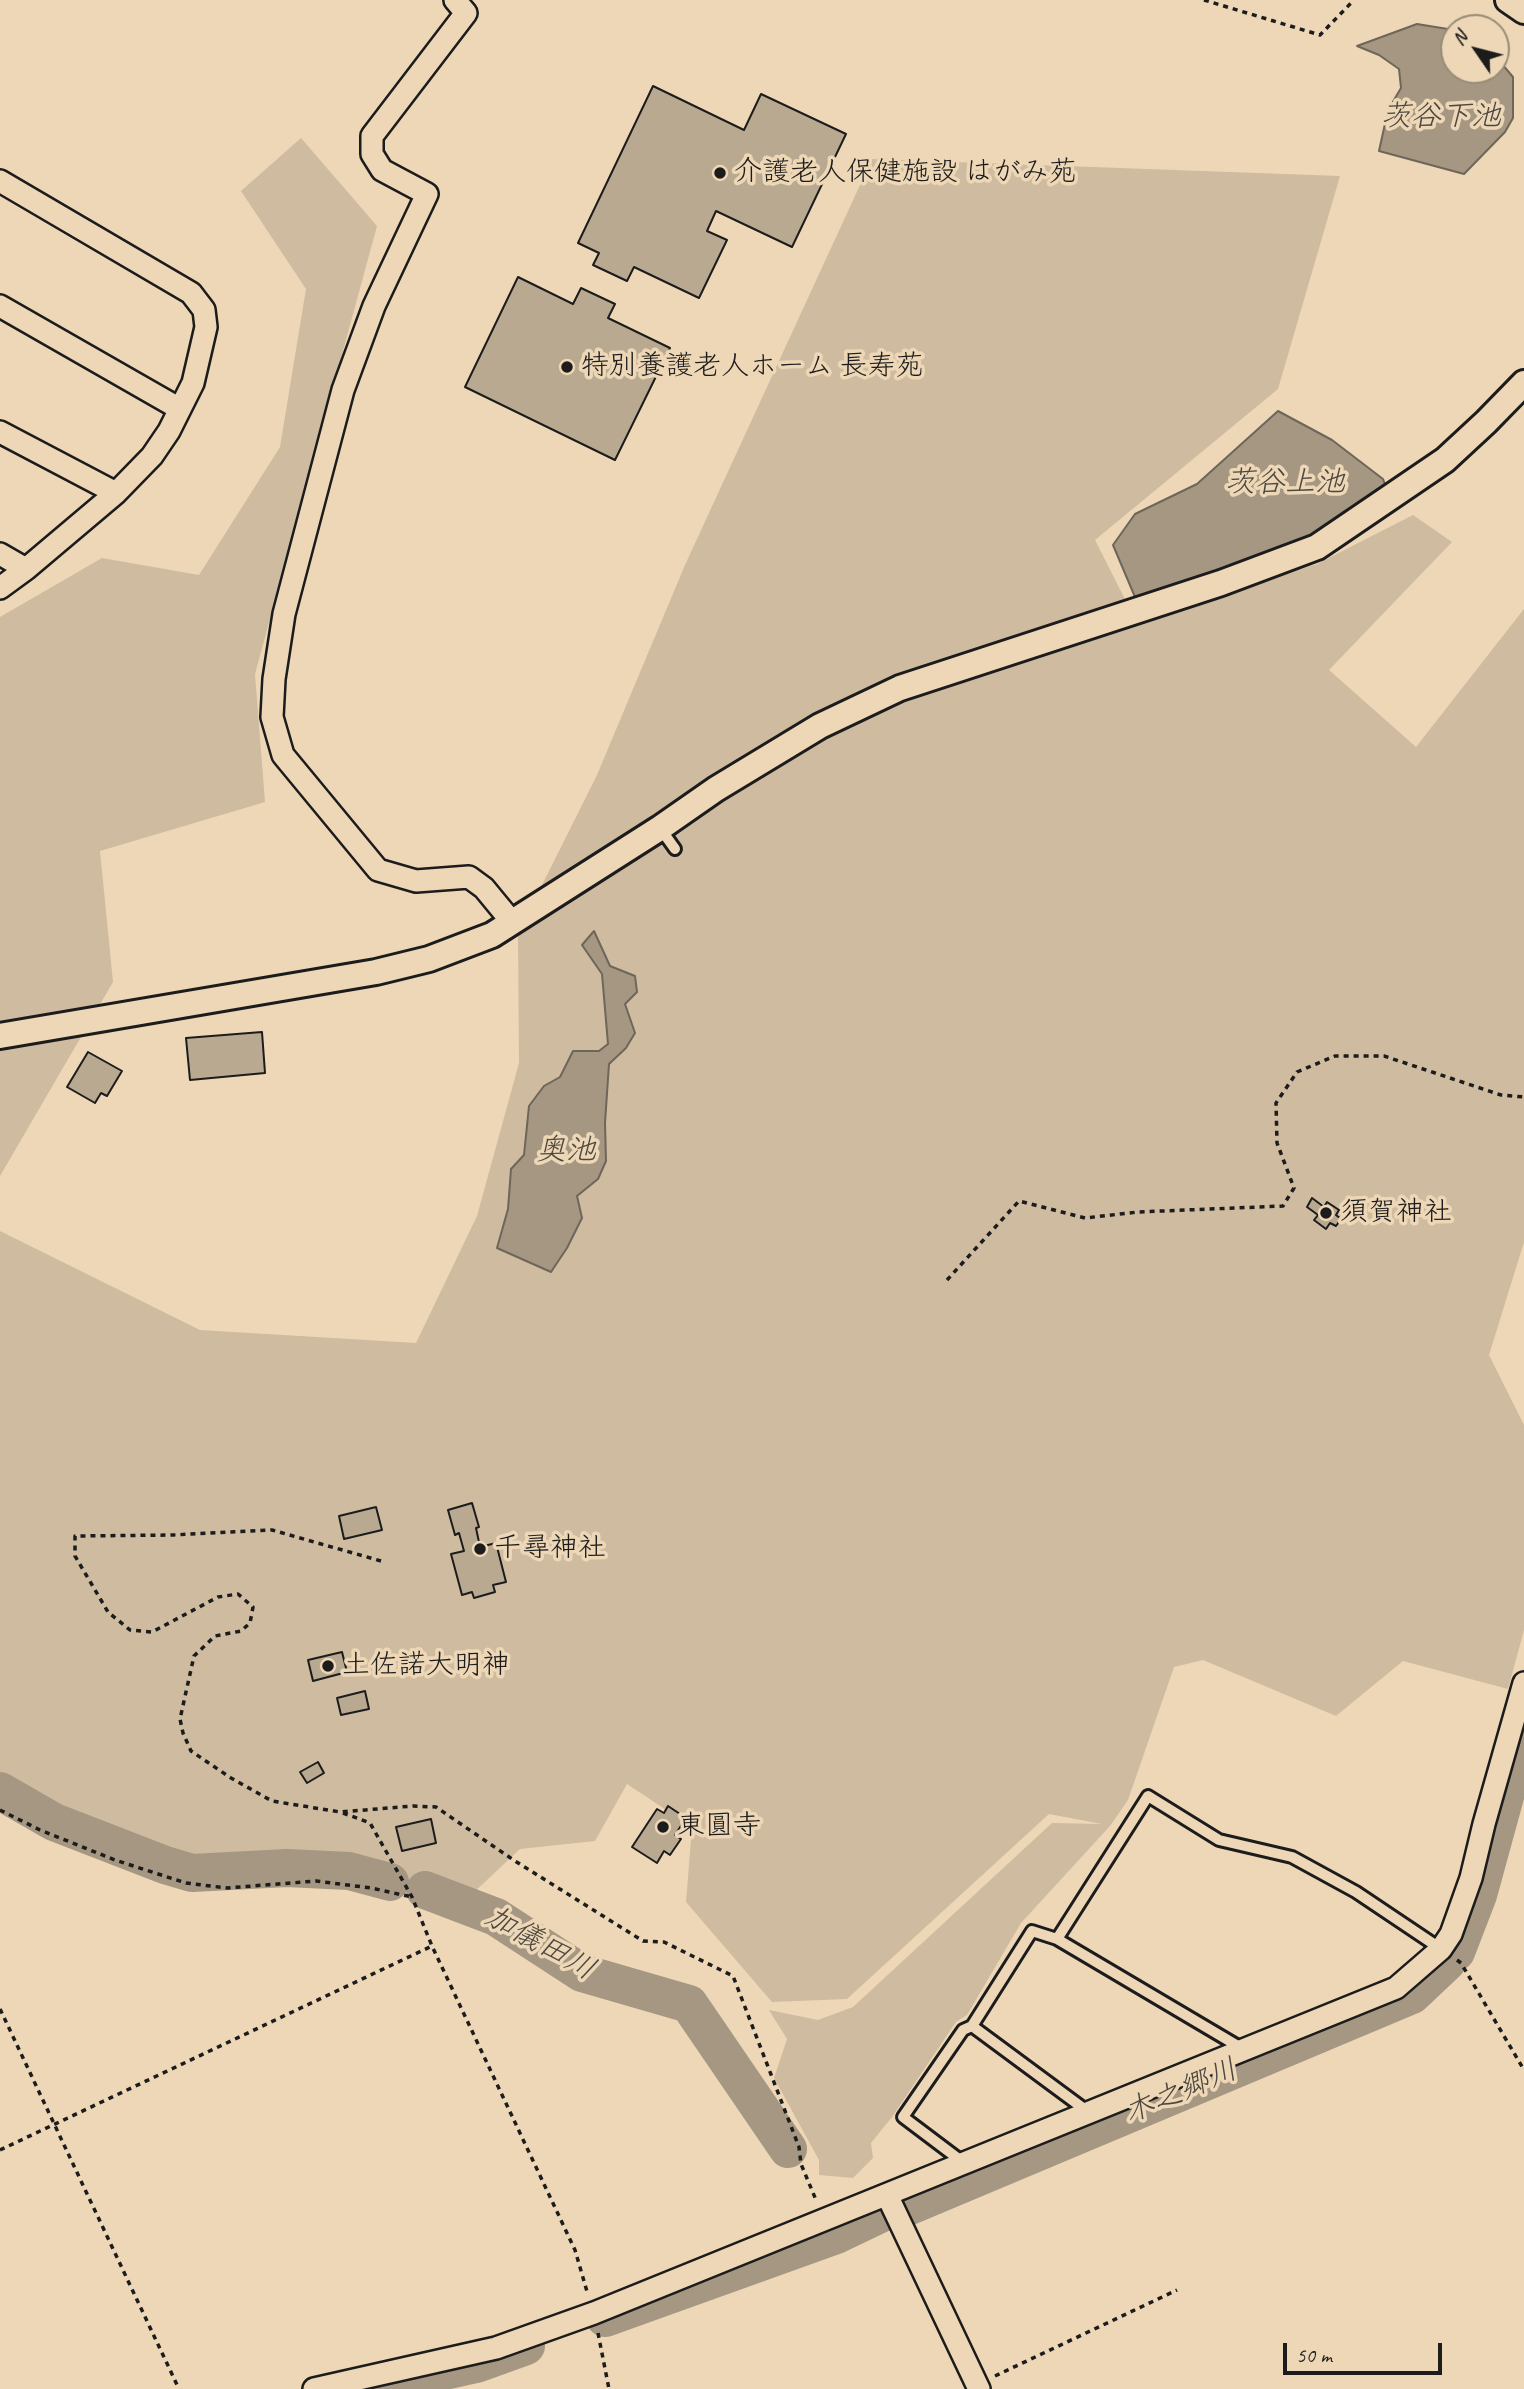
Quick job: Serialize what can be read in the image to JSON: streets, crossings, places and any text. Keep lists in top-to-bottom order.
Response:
{
  "water": [
    "茨谷下池",
    "茨谷上池",
    "奥池",
    "加儀田川",
    "木之郷川"
  ],
  "places": [
    "介護老人保健施設 はがみ苑",
    "特別養護老人ホーム 長寿苑",
    "須賀神社",
    "千尋神社",
    "土佐諾大明神",
    "東圓寺"
  ],
  "scale_bar": "50 m",
  "north": "top left"
}
